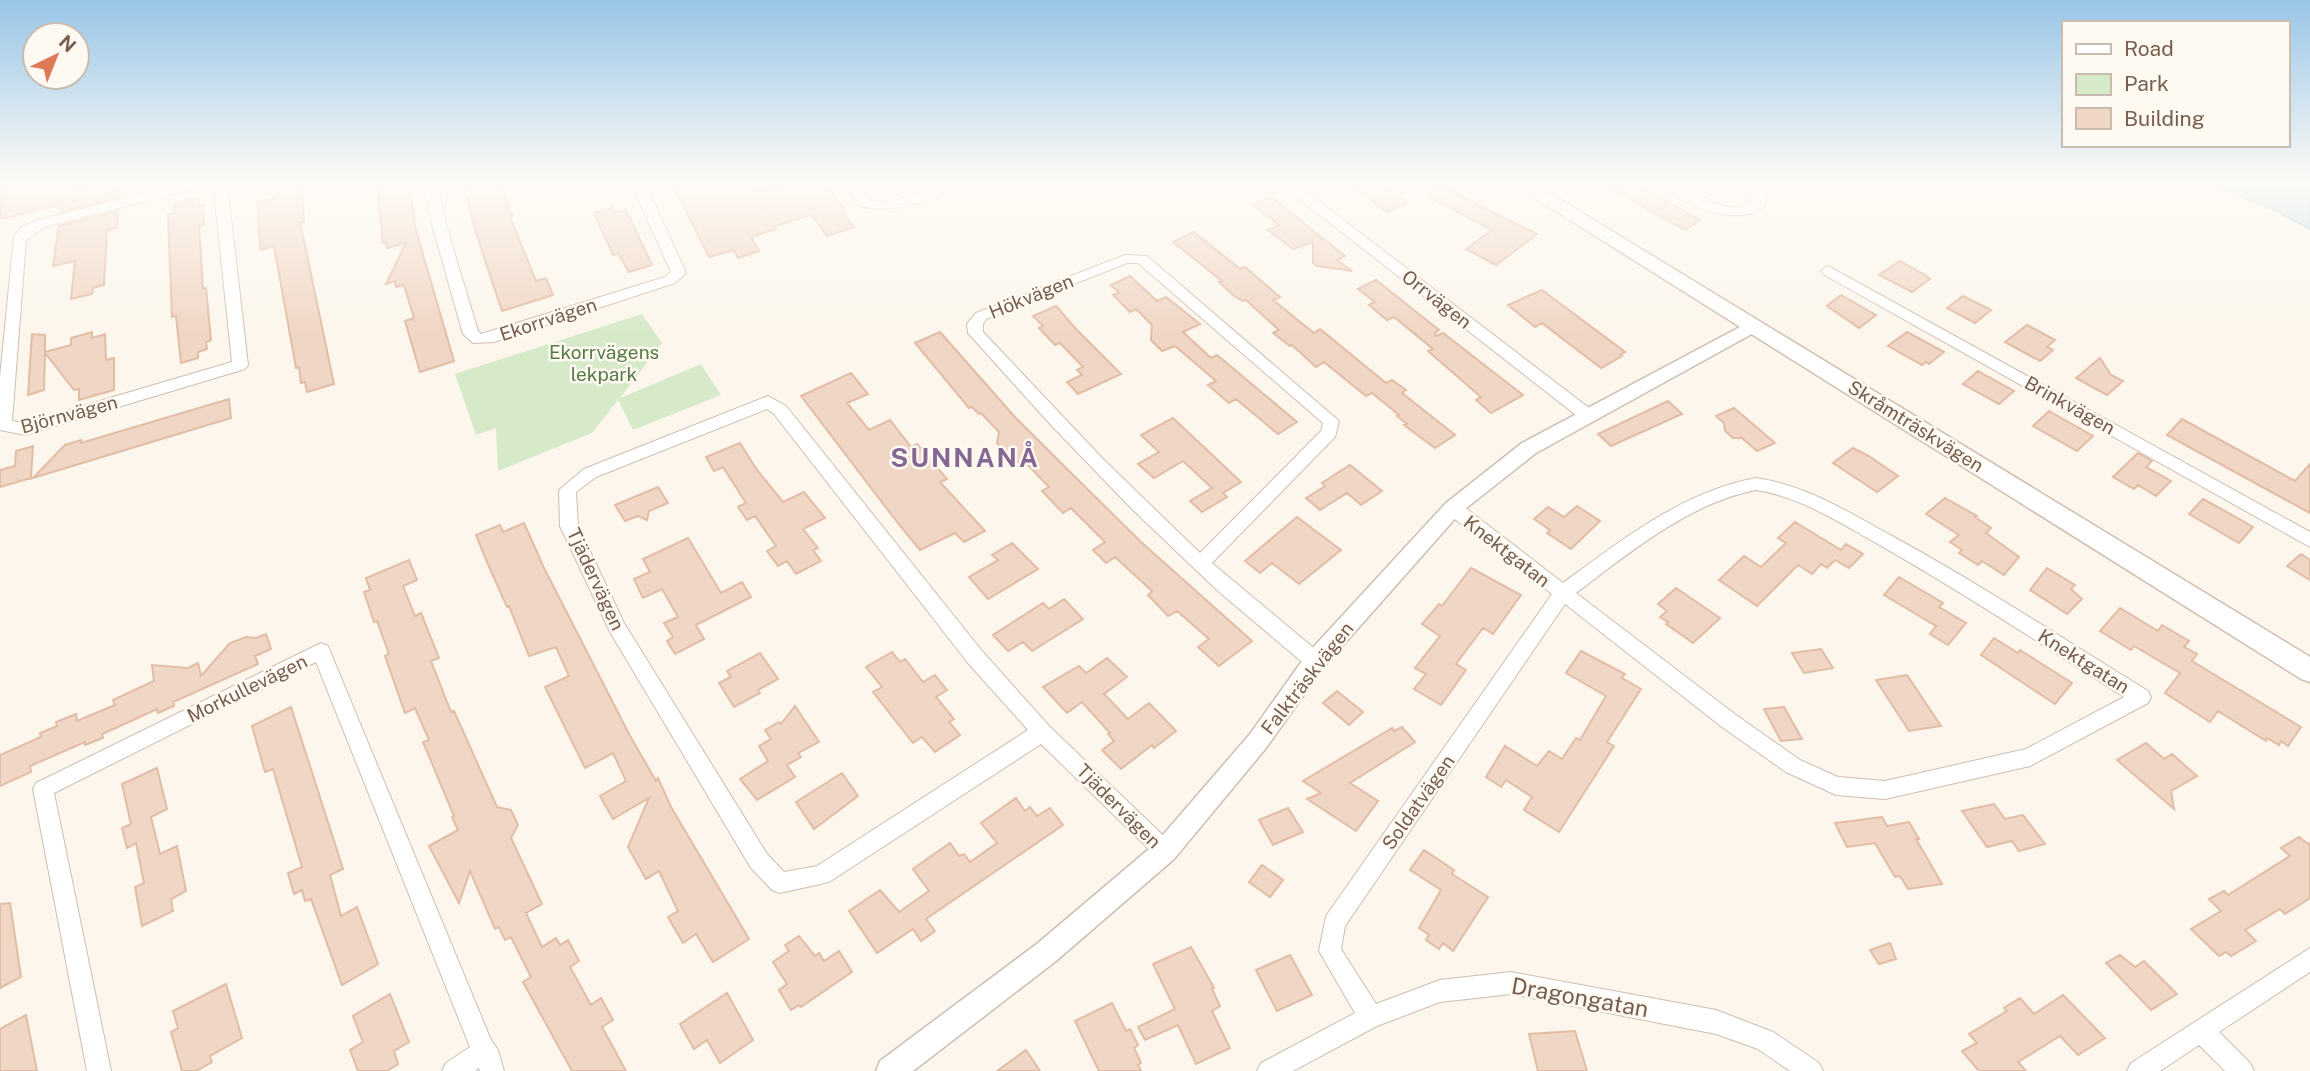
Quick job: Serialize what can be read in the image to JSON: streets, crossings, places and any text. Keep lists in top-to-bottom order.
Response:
{
  "streets": {
    "main road": ["Skråmträskvägen"],
    "street": [
      "Hökvägen",
      "Orrvägen",
      "Ekorrvägen",
      "Brinkvägen",
      "Björnvägen",
      "Knektgatan",
      "Tjädervägen",
      "Falkträskvägen",
      "Morkullevägen",
      "Soldatvägen",
      "Dragongatan"
    ]
  },
  "crossings": [
    ["Hökvägen", "Falkträskvägen"],
    ["Orrvägen", "Falkträskvägen"],
    ["Skråmträskvägen", "Falkträskvägen"],
    ["Knektgatan", "Falkträskvägen"],
    ["Knektgatan", "Soldatvägen"],
    ["Tjädervägen", "Falkträskvägen"],
    ["Soldatvägen", "Dragongatan"]
  ],
  "districts": ["SUNNANÅ"],
  "parks": ["Ekorrvägens lekpark"],
  "legend": ["Road", "Park", "Building"],
  "north": "top right"
}
